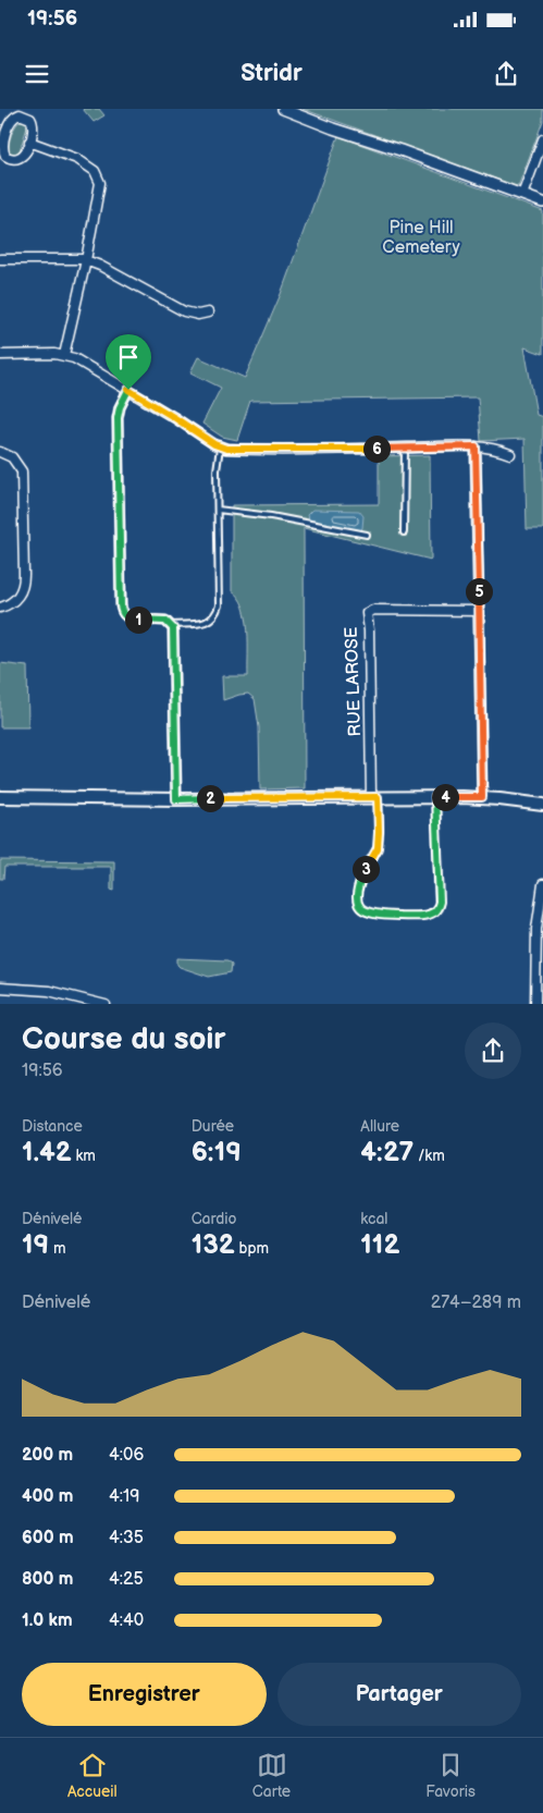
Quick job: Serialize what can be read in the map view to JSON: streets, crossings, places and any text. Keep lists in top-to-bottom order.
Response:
{
  "streets": {
    "street": ["RUE LAROSE"]
  },
  "parks": ["Pine Hill Cemetery"],
  "page": {
    "status": "19:56",
    "header": "Stridr",
    "pins": [
      "6",
      "5",
      "1",
      "4",
      "2",
      "3"
    ],
    "heading": ["Course du soir", "19:56"],
    "stats": [
      ["Distance", "1.42 km"],
      ["Durée", "6:19"],
      ["Allure", "4:27 /km"],
      ["Dénivelé", "19 m"],
      ["Cardio", "132 bpm"],
      ["kcal", "112"]
    ],
    "chart": ["Dénivelé", "274–289 m"],
    "list": [
      {
        "name": "200 m",
        "note": "4:06"
      },
      {
        "name": "400 m",
        "note": "4:19"
      },
      {
        "name": "600 m",
        "note": "4:35"
      },
      {
        "name": "800 m",
        "note": "4:25"
      },
      {
        "name": "1.0 km",
        "note": "4:40"
      }
    ],
    "buttons": ["Enregistrer", "Partager"],
    "tabs": ["Accueil", "Carte", "Favoris"]
  }
}
